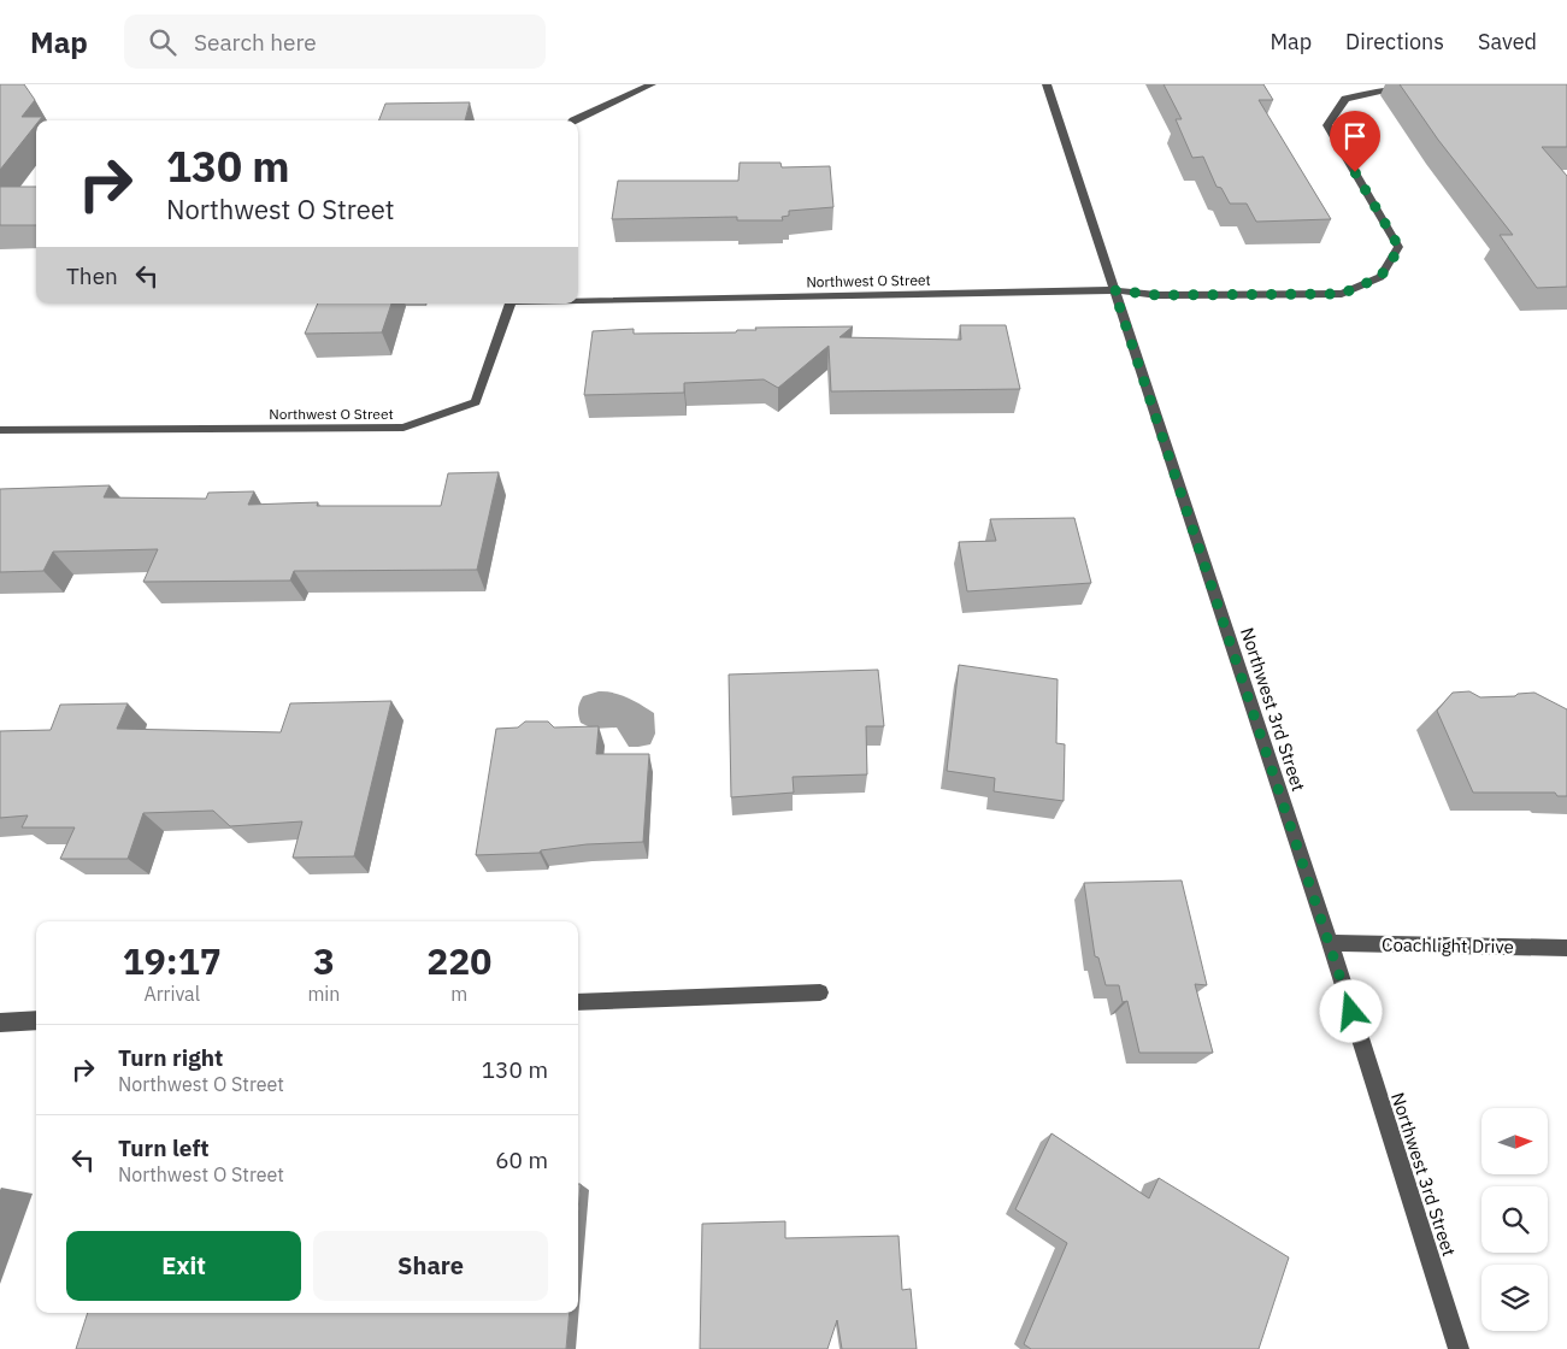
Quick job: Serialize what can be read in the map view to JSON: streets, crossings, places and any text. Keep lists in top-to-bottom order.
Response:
{
  "streets": {
    "street": ["Northwest O Street", "Northwest 3rd Street", "Coachlight Drive"]
  },
  "crossings": [
    ["Northwest O Street", "Northwest 3rd Street"],
    ["Northwest 3rd Street", "Coachlight Drive"]
  ],
  "north": "right",
  "page": {
    "header": "Map",
    "search": "Search here",
    "nav": ["Map", "Directions", "Saved"],
    "turn": ["130 m", "Northwest O Street"],
    "then": "Then",
    "eta": [
      "19:17",
      "Arrival",
      "3",
      "min",
      "220",
      "m"
    ],
    "list": [
      {
        "name": "Turn right",
        "note": "Northwest O Street",
        "value": "130 m"
      },
      {
        "name": "Turn left",
        "note": "Northwest O Street",
        "value": "60 m"
      }
    ],
    "buttons": ["Exit", "Share"]
  }
}
